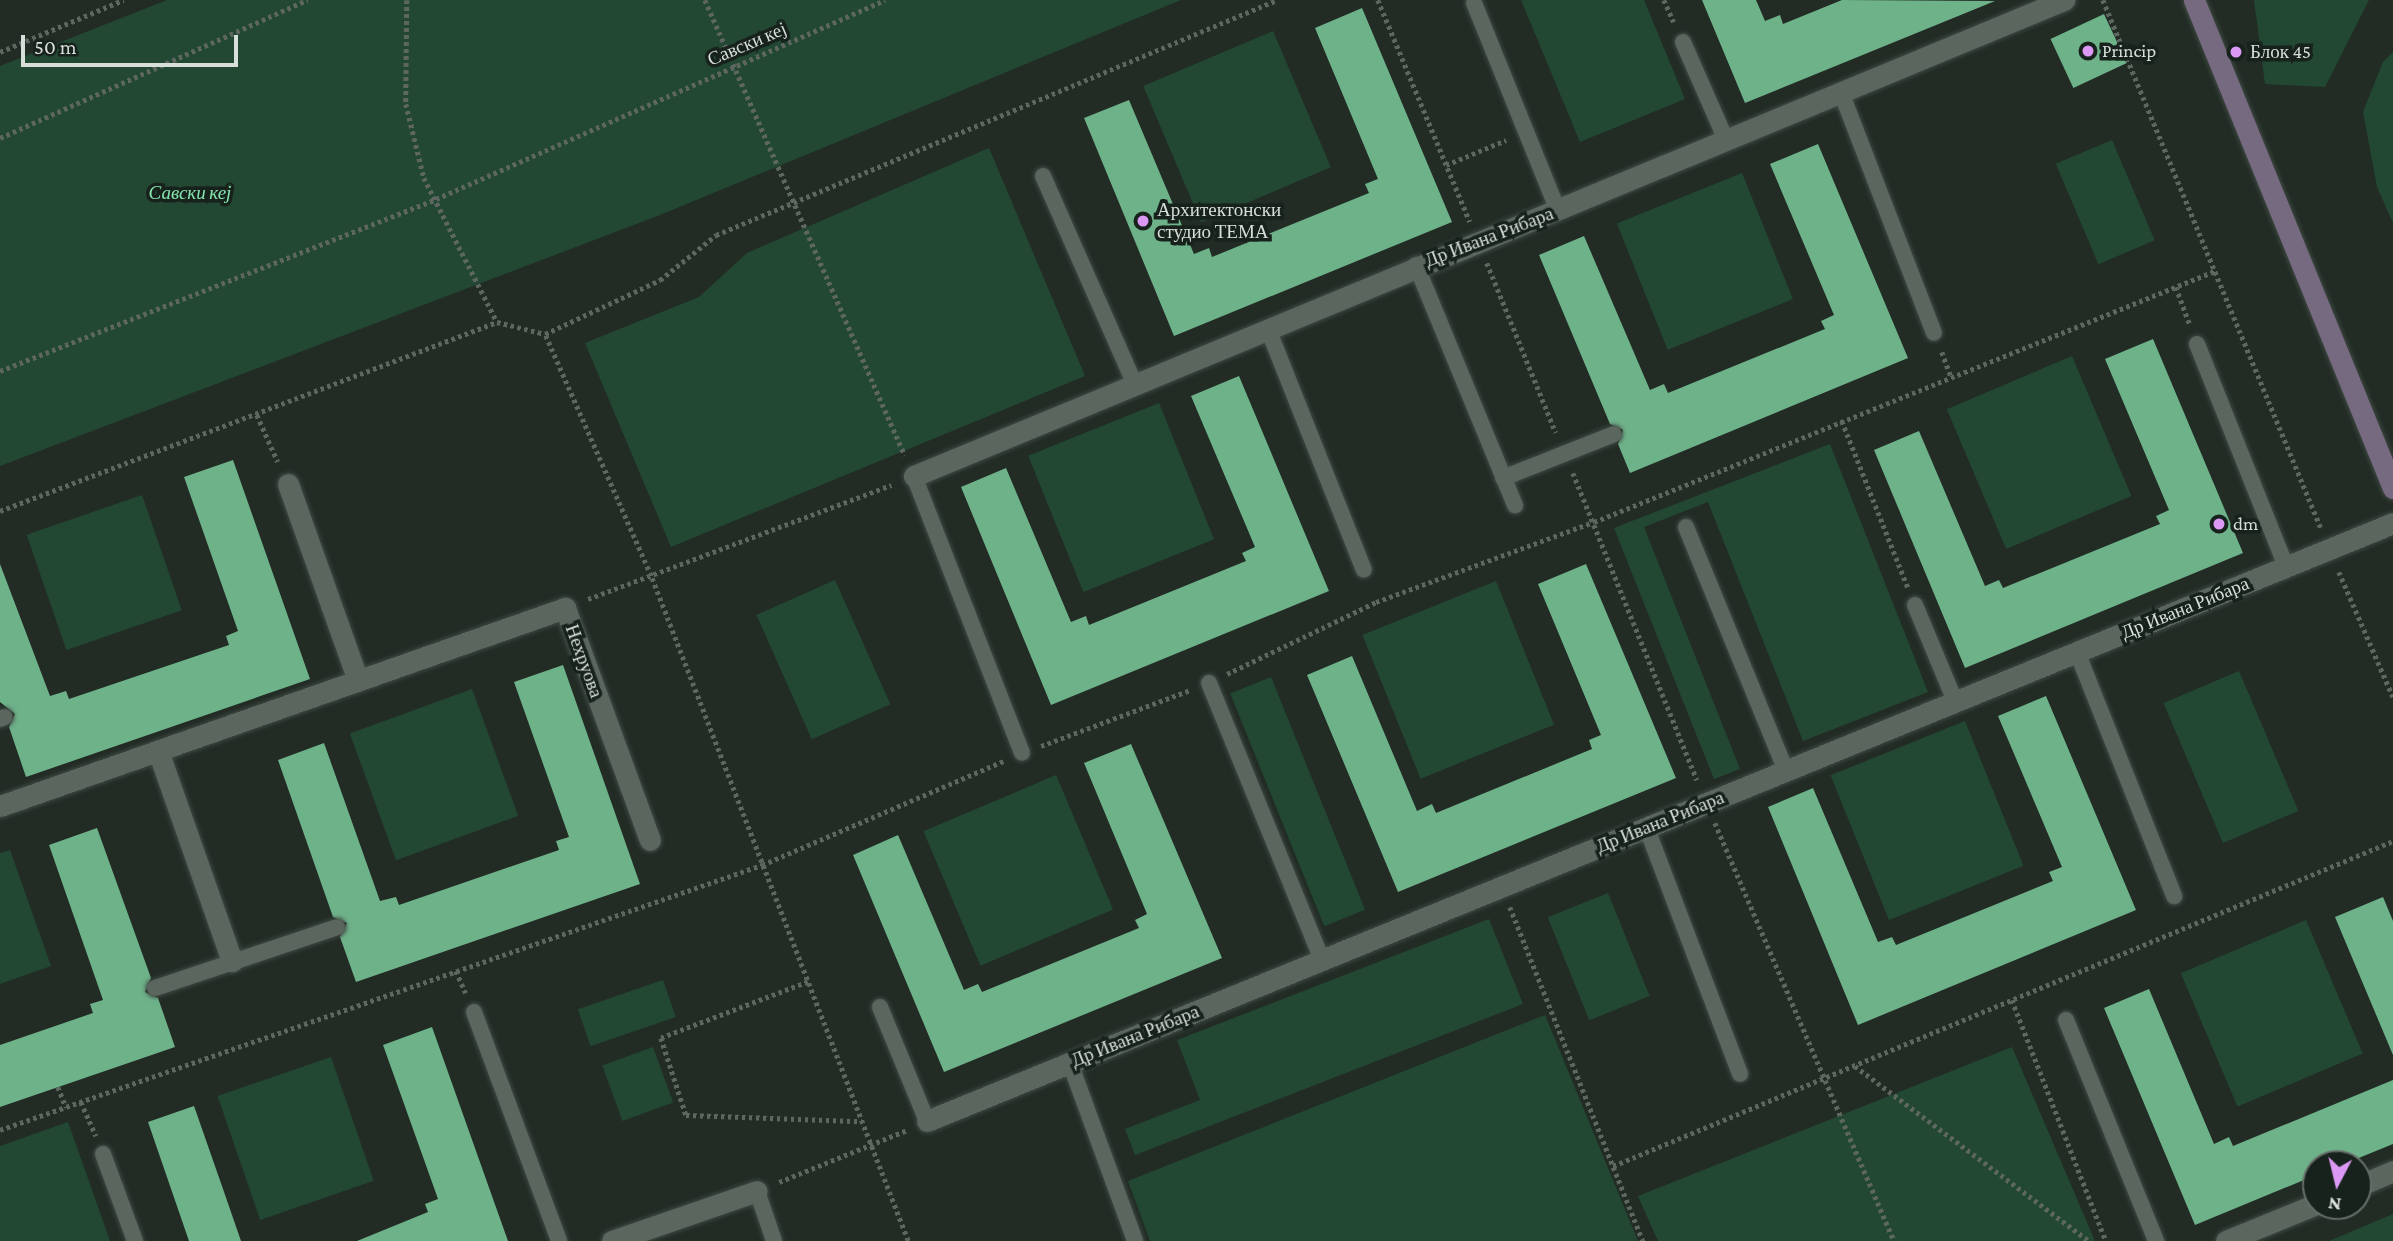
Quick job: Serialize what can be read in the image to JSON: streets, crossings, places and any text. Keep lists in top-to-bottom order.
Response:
{
  "streets": {
    "street": ["Др Ивана Рибара", "Нехруова"],
    "path": ["Савски кеј"]
  },
  "parks": ["Савски кеј"],
  "places": [
    "Princip",
    "Блок 45",
    "Архитектонски студио ТЕМА",
    "dm"
  ],
  "scale_bar": "50 m",
  "north": "bottom"
}
